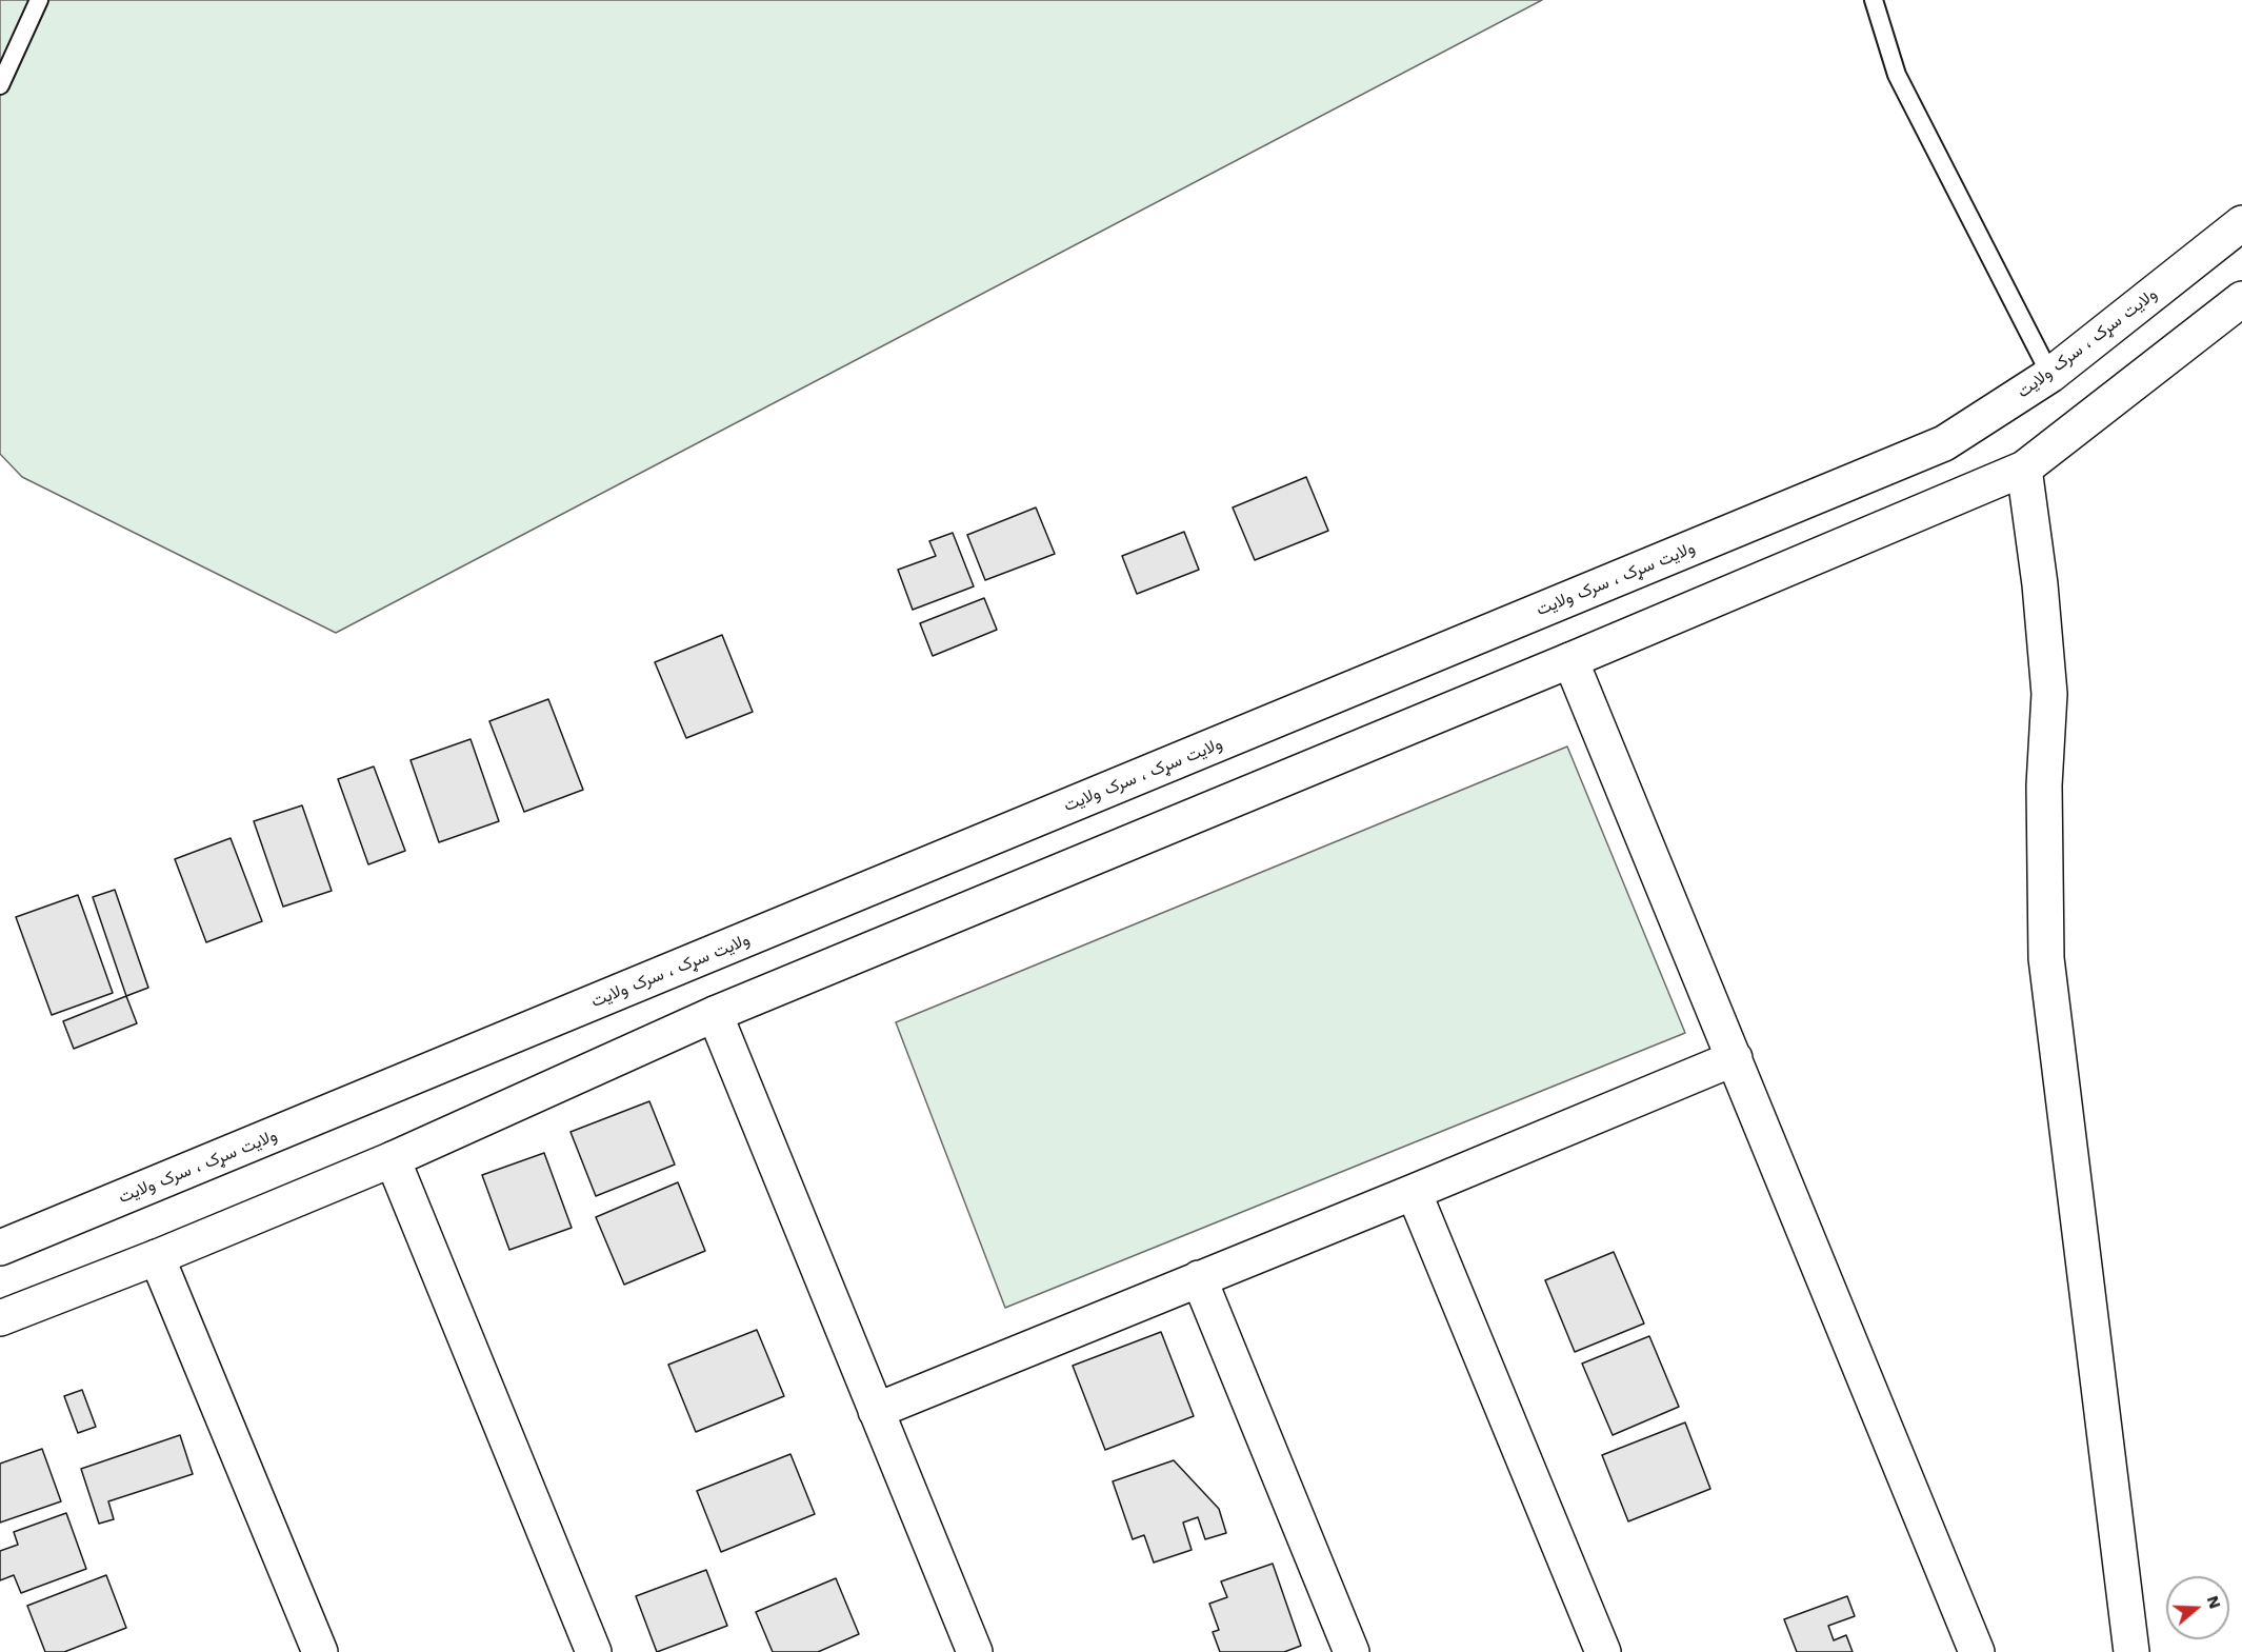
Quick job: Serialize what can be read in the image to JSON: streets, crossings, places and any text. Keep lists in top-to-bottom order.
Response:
{
  "streets": {
    "street": ["ولایت سړک ، سرک ولایت"]
  },
  "north": "right"
}
